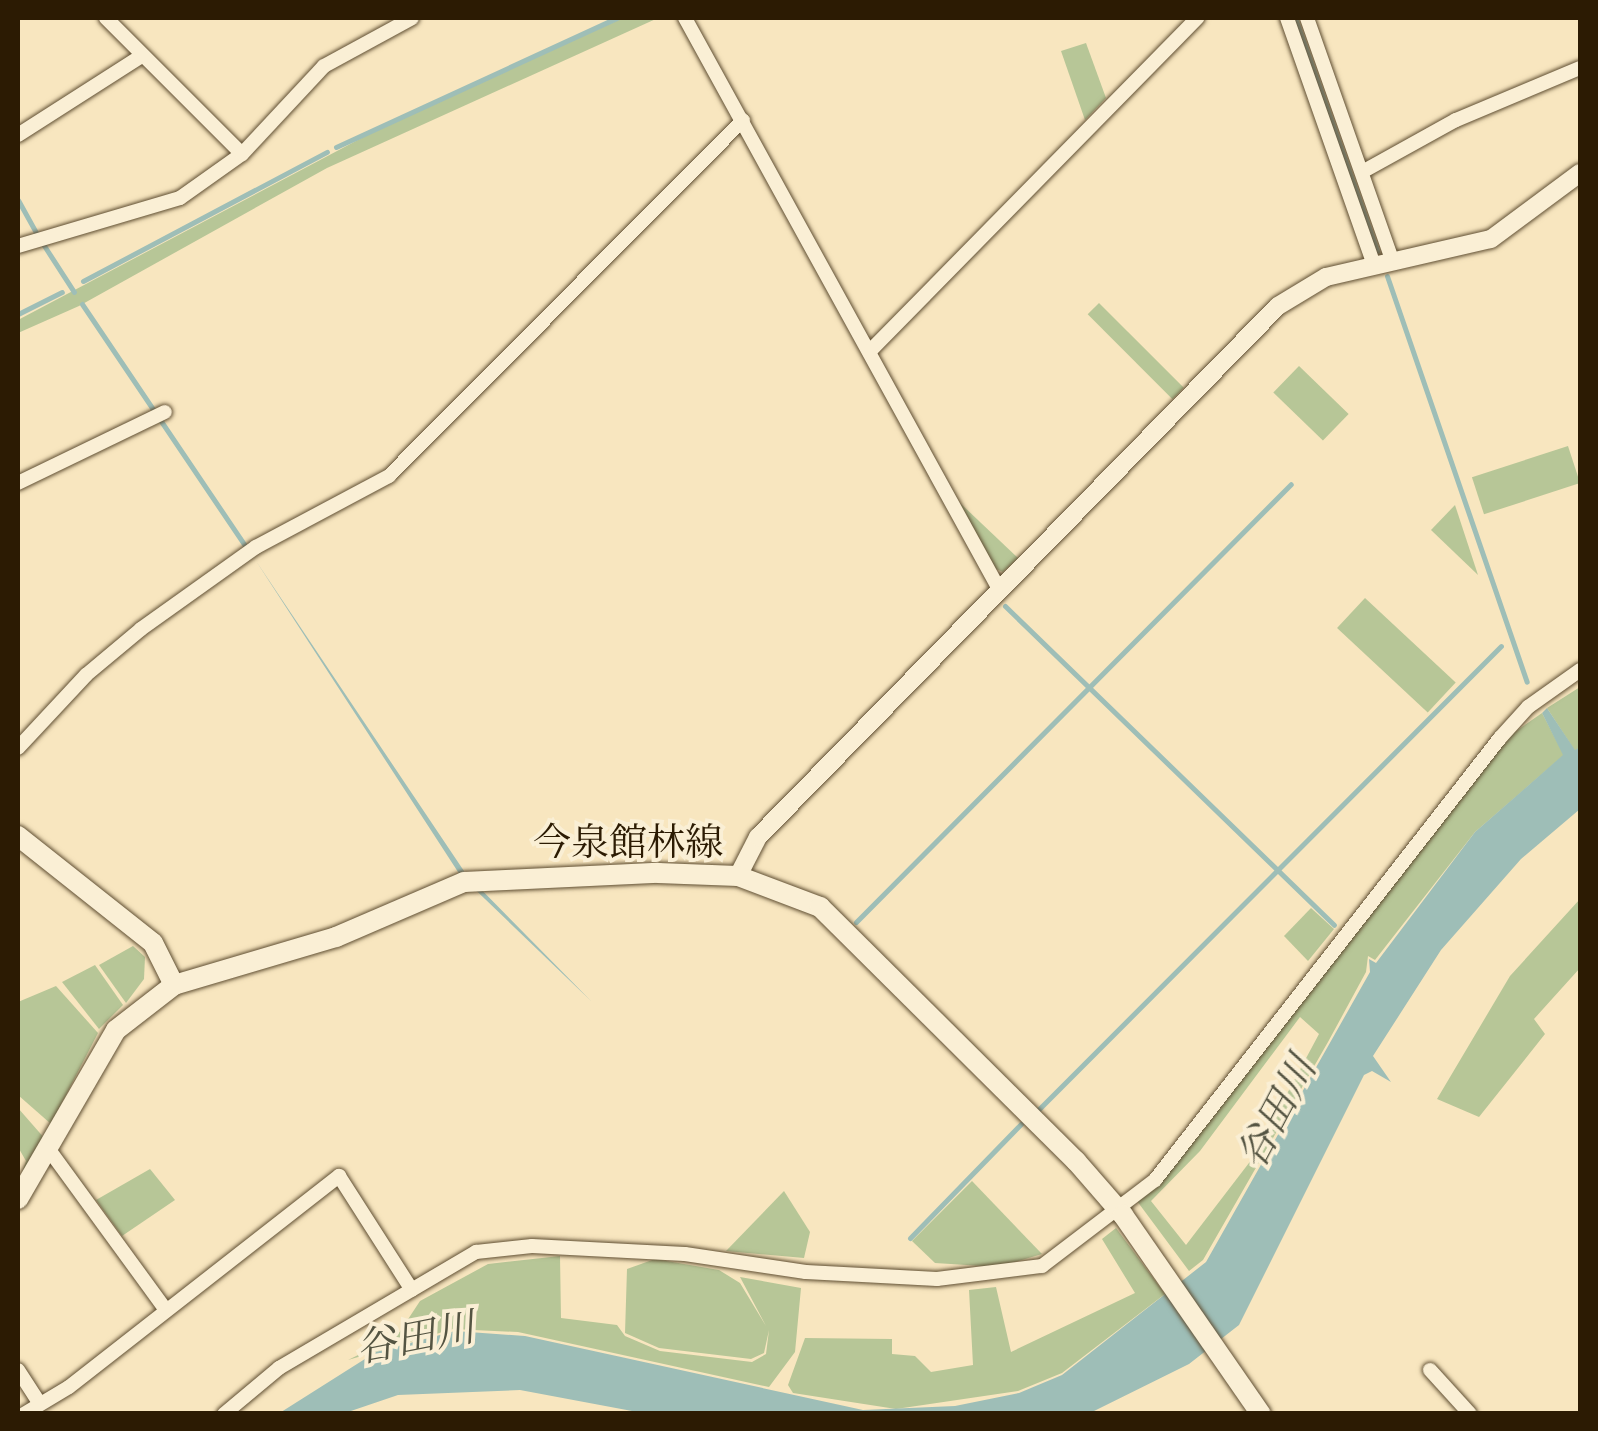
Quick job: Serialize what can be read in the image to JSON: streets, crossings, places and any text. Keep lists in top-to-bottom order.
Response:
{
  "streets": {
    "main road": ["今泉館林線"]
  },
  "water": ["谷田川"]
}
